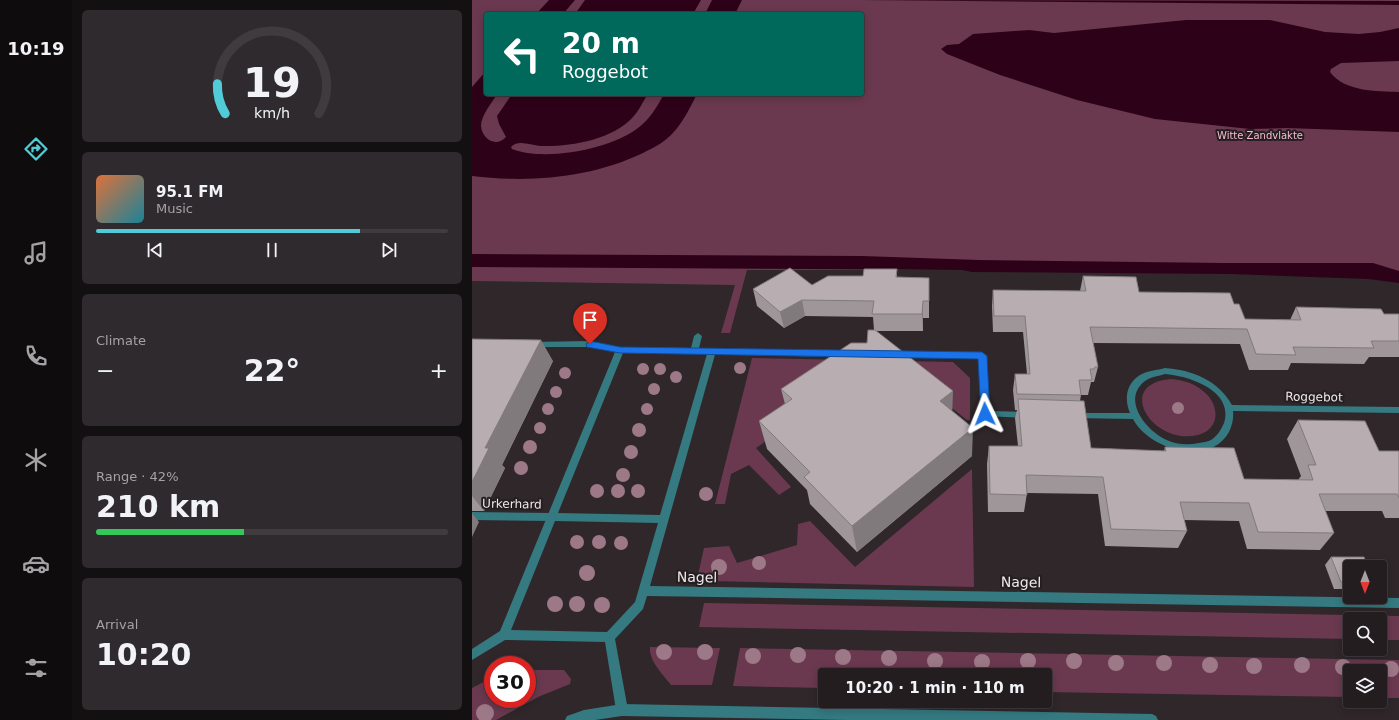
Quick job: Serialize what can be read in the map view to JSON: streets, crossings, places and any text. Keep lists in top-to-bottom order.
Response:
{
  "streets": {
    "street": ["Roggebot", "Urkerhard", "Nagel"]
  },
  "parks": ["Witte Zandvlakte"],
  "north": "bottom",
  "page": {
    "tabs": "10:19",
    "turn": ["20 m", "Roggebot"],
    "song": ["95.1 FM", "Music"],
    "tile": [
      "Climate",
      ["Range · 42%", "210 km"],
      ["Arrival", "10:20"]
    ],
    "heat": ["−", "22°", "+"],
    "limit": "30",
    "trip": "10:20 · 1 min · 110 m",
    "gauge": ["19", "km/h"]
  }
}
